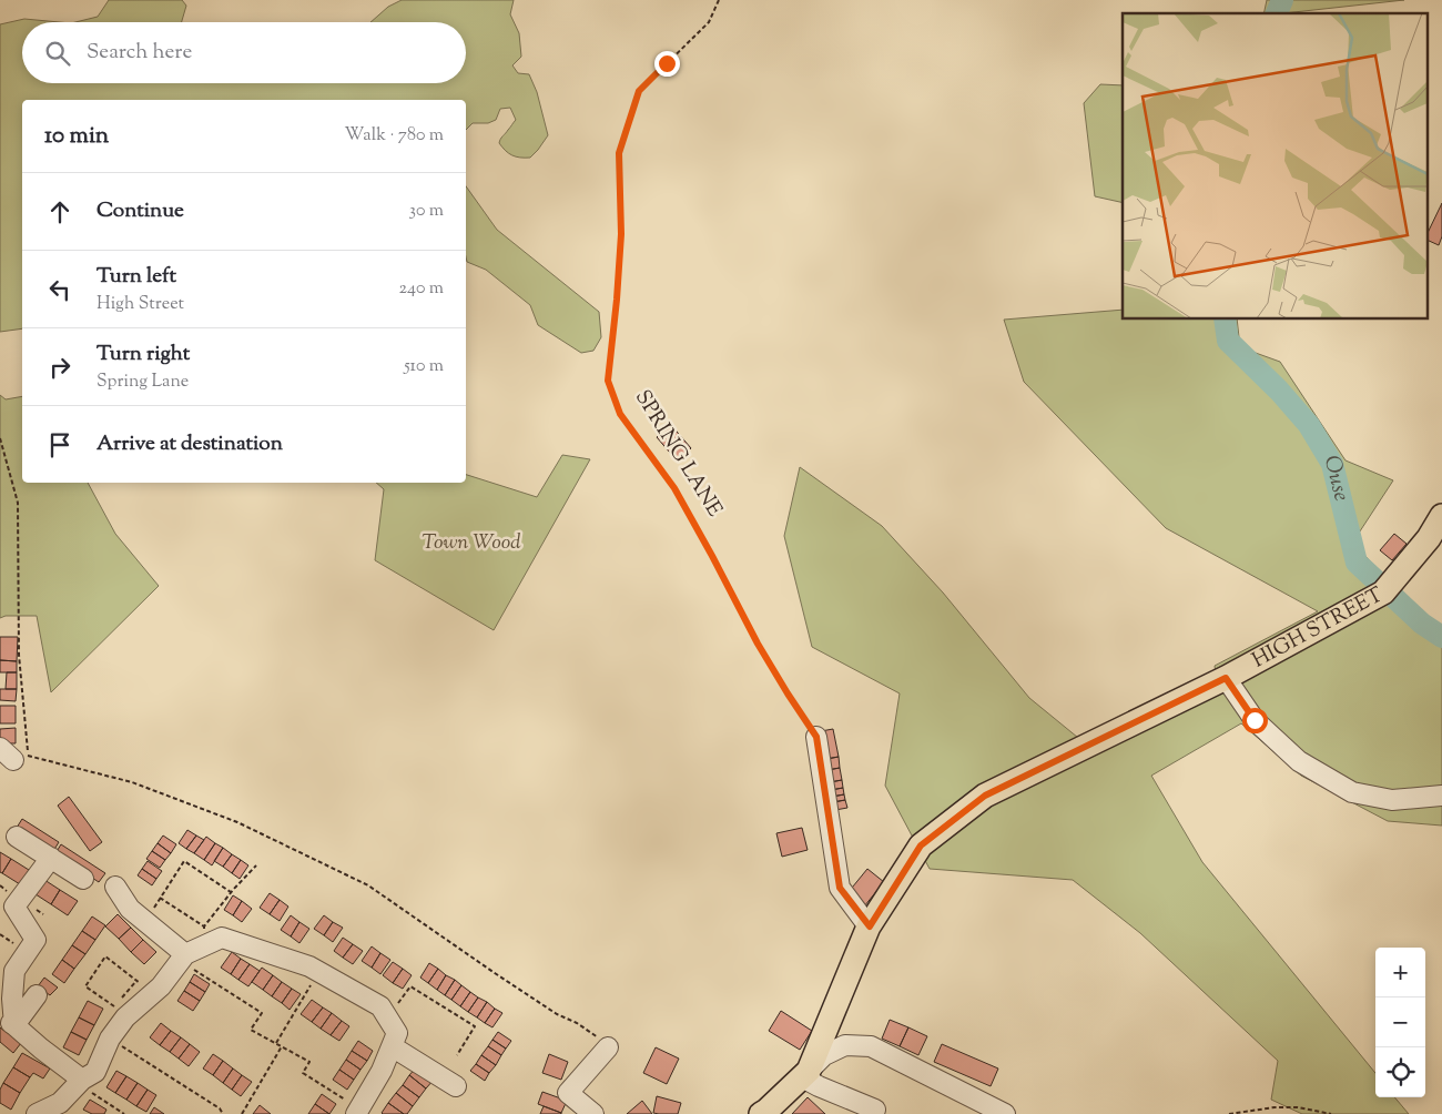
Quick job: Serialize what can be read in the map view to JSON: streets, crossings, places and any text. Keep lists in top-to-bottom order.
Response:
{
  "streets": {
    "main road": ["HIGH STREET"],
    "path": ["SPRING LANE"]
  },
  "water": ["Ouse"],
  "parks": ["Town Wood"],
  "page": {
    "search": "Search here",
    "heading": ["10 min", "Walk · 780 m"],
    "list": [
      ["Continue", "30 m"],
      ["Turn left", "High Street", "240 m"],
      ["Turn right", "Spring Lane", "510 m"],
      "Arrive at destination"
    ],
    "map_buttons": ["+", "−"]
  }
}
